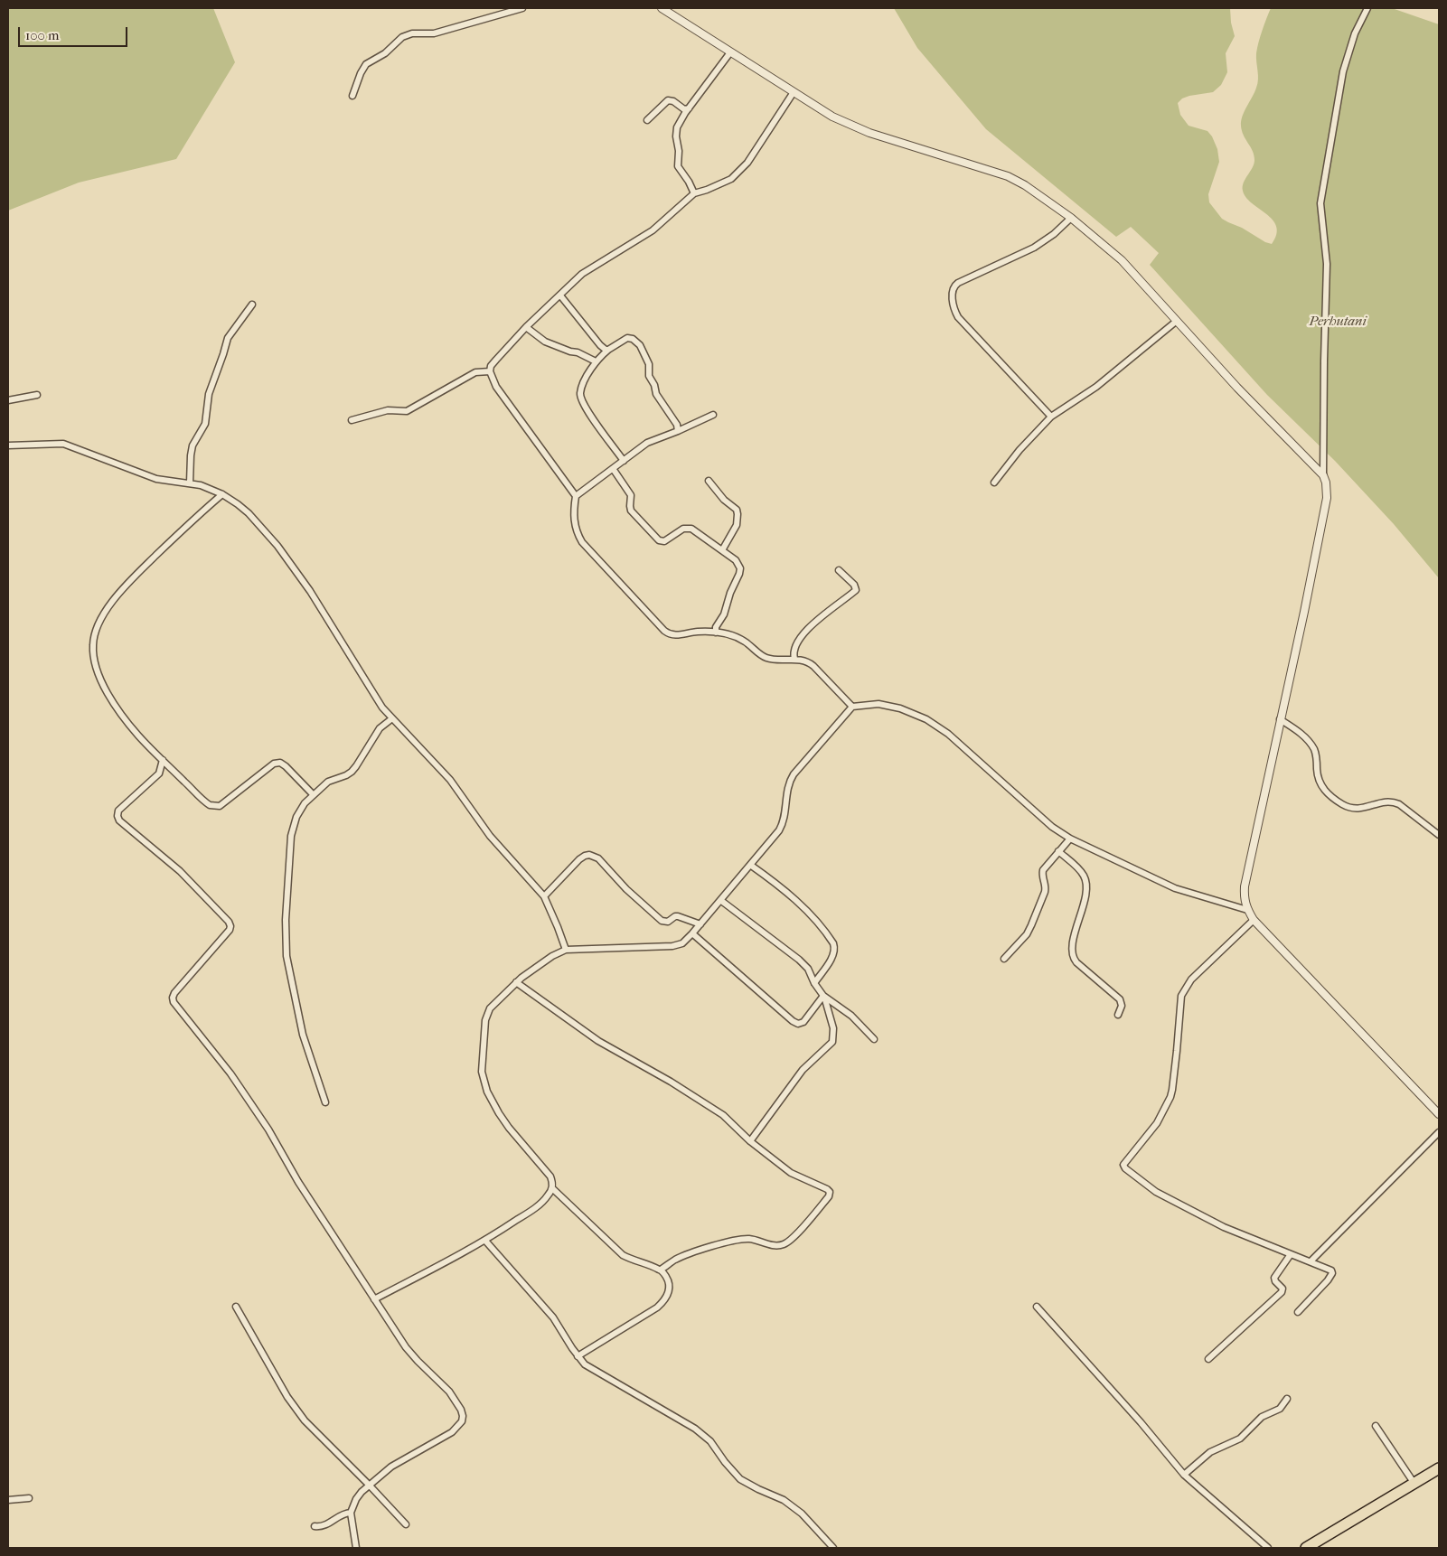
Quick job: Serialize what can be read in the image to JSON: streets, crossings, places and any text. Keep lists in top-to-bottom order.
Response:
{
  "parks": ["Perhutani"],
  "scale_bar": "100 m"
}
